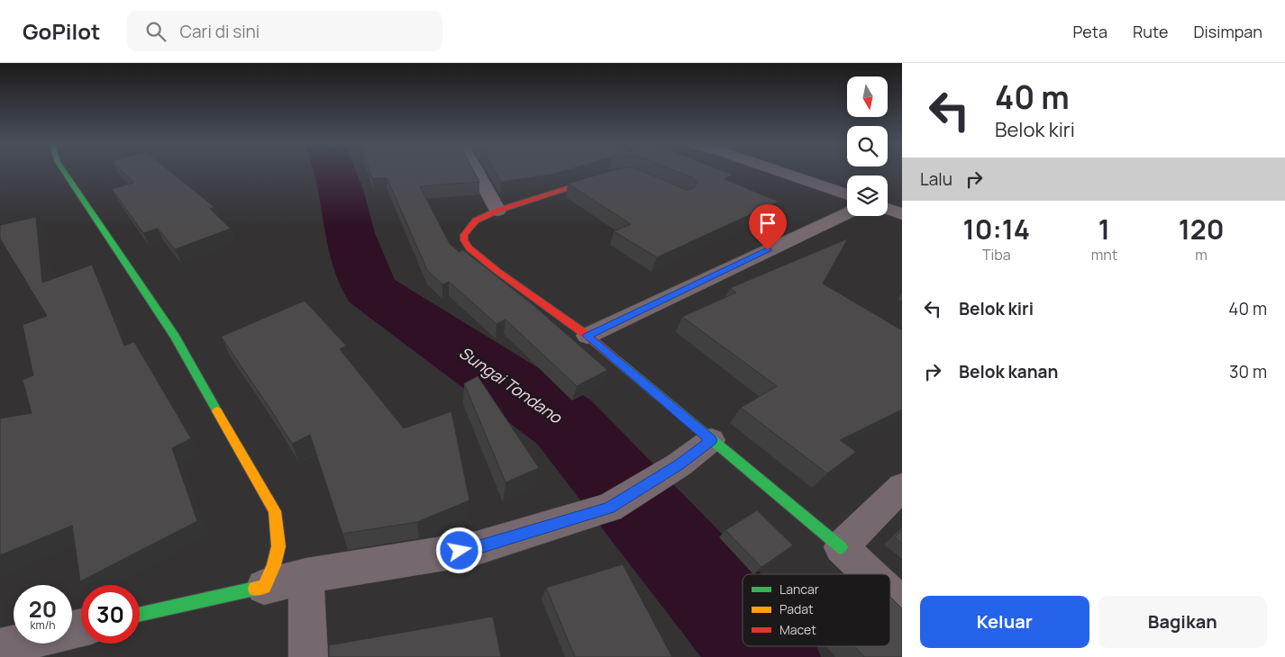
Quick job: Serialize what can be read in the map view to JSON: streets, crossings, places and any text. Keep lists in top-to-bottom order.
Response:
{
  "water": ["Sungai Tondano"],
  "legend": ["Lancar", "Padat", "Macet"],
  "north": "bottom",
  "page": {
    "header": "GoPilot",
    "search": "Cari di sini",
    "nav": ["Peta", "Rute", "Disimpan"],
    "turn": ["40 m", "Belok kiri"],
    "then": "Lalu",
    "eta": [
      "10:14",
      "Tiba",
      "1",
      "mnt",
      "120",
      "m"
    ],
    "list": [
      {
        "name": "Belok kiri",
        "value": "40 m"
      },
      {
        "name": "Belok kanan",
        "value": "30 m"
      }
    ],
    "speed": "20 km/h",
    "limit": "30",
    "buttons": ["Keluar", "Bagikan"]
  }
}
